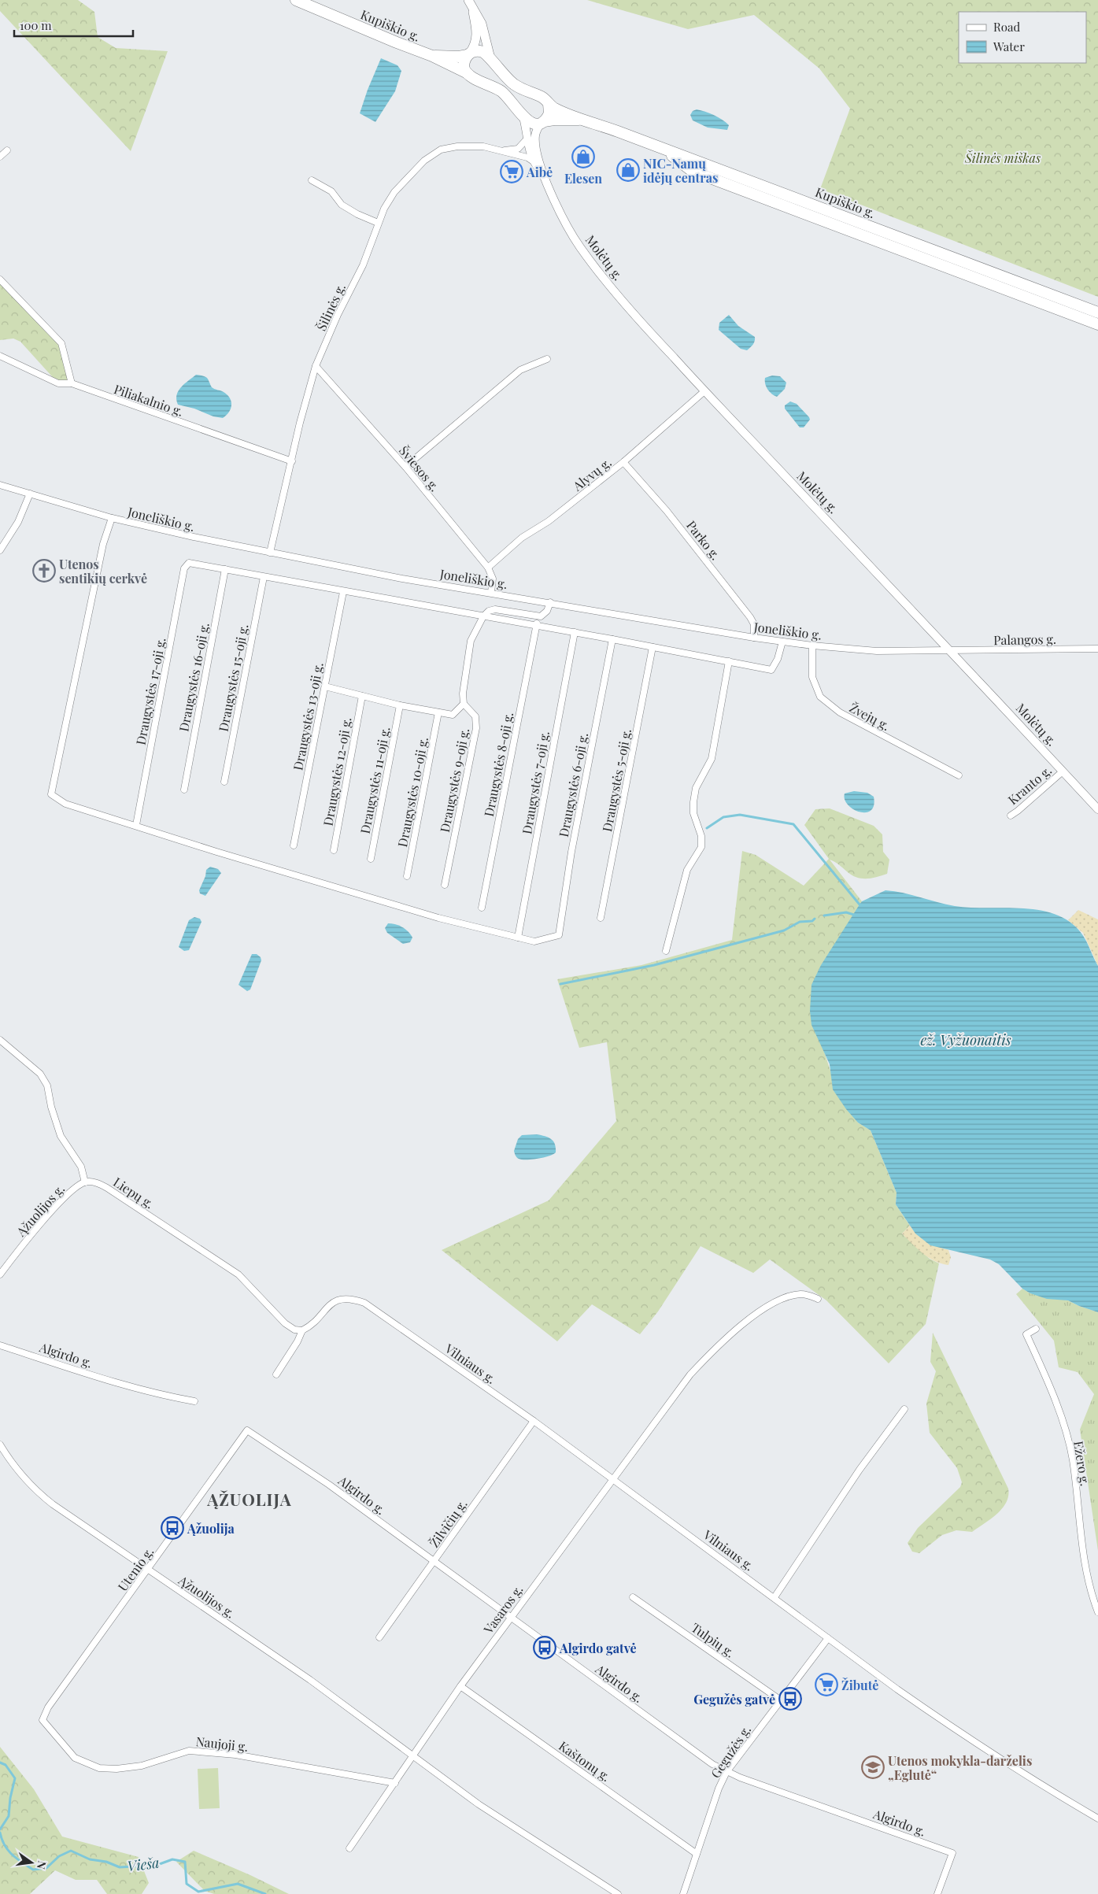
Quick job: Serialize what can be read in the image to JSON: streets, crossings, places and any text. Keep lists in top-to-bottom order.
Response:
{
  "streets": {
    "highway": ["Kupiškio g."],
    "street": [
      "Molėtų g.",
      "Šilinės g.",
      "Piliakalnio g.",
      "Šviesos g.",
      "Alyvų g.",
      "Joneliškio g.",
      "Parko g.",
      "Palangos g.",
      "Draugystės 16-oji g.",
      "Draugystės 15-oji g.",
      "Draugystės 17-oji g.",
      "Draugystės 13-oji g.",
      "Žvejų g.",
      "Draugystės 8-oji g.",
      "Draugystės 12-oji g.",
      "Draugystės 11-oji g.",
      "Draugystės 9-oji g.",
      "Draugystės 5-oji g.",
      "Draugystės 7-oji g.",
      "Draugystės 6-oji g.",
      "Kranto g.",
      "Draugystės 10-oji g.",
      "Liepų g.",
      "Ąžuolijos g.",
      "Algirdo g.",
      "Vilniaus g.",
      "Ežero g.",
      "Žilvičių g.",
      "Utenio g.",
      "Vasaros g.",
      "Tulpių g.",
      "Naujoji g.",
      "Gegužės g.",
      "Kaštonų g."
    ]
  },
  "crossings": [
    ["Kupiškio g.", "Molėtų g."],
    ["Molėtų g.", "Šilinės g."],
    ["Molėtų g.", "Alyvų g."],
    ["Molėtų g.", "Joneliškio g."],
    ["Molėtų g.", "Palangos g."],
    ["Molėtų g.", "Kranto g."],
    ["Šilinės g.", "Piliakalnio g."],
    ["Šilinės g.", "Šviesos g."],
    ["Šilinės g.", "Joneliškio g."],
    ["Šviesos g.", "Alyvų g."],
    ["Šviesos g.", "Joneliškio g."],
    ["Alyvų g.", "Parko g."],
    ["Joneliškio g.", "Parko g."],
    ["Joneliškio g.", "Palangos g."],
    ["Joneliškio g.", "Žvejų g."],
    ["Draugystės 16-oji g.", "Draugystės 17-oji g."],
    ["Draugystės 7-oji g.", "Draugystės 6-oji g."],
    ["Liepų g.", "Ąžuolijos g."],
    ["Liepų g.", "Vilniaus g."],
    ["Ąžuolijos g.", "Utenio g."],
    ["Ąžuolijos g.", "Vasaros g."],
    ["Algirdo g.", "Žilvičių g."],
    ["Algirdo g.", "Utenio g."],
    ["Algirdo g.", "Vasaros g."],
    ["Algirdo g.", "Gegužės g."],
    ["Vilniaus g.", "Žilvičių g."],
    ["Vilniaus g.", "Vasaros g."],
    ["Vilniaus g.", "Gegužės g."],
    ["Utenio g.", "Naujoji g."],
    ["Vasaros g.", "Naujoji g."],
    ["Vasaros g.", "Kaštonų g."],
    ["Tulpių g.", "Gegužės g."],
    ["Gegužės g.", "Kaštonų g."]
  ],
  "districts": ["ĄŽUOLIJA"],
  "water": ["ež. Vyžuonaitis", "Vieša"],
  "parks": ["Šilinės miškas"],
  "places": {
    "shop": ["Elesen", "NIC-Namų idėjų centras"],
    "supermarket": ["Aibė", "Žibutė"],
    "church": ["Utenos sentikių cerkvė"],
    "bus stop": ["Ąžuolija", "Algirdo gatvė", "Gegužės gatvė"],
    "school or university": ["Utenos mokykla-darželis „Eglutė“"]
  },
  "legend": ["Road", "Water"],
  "scale_bar": "100 m",
  "north": "right"
}
